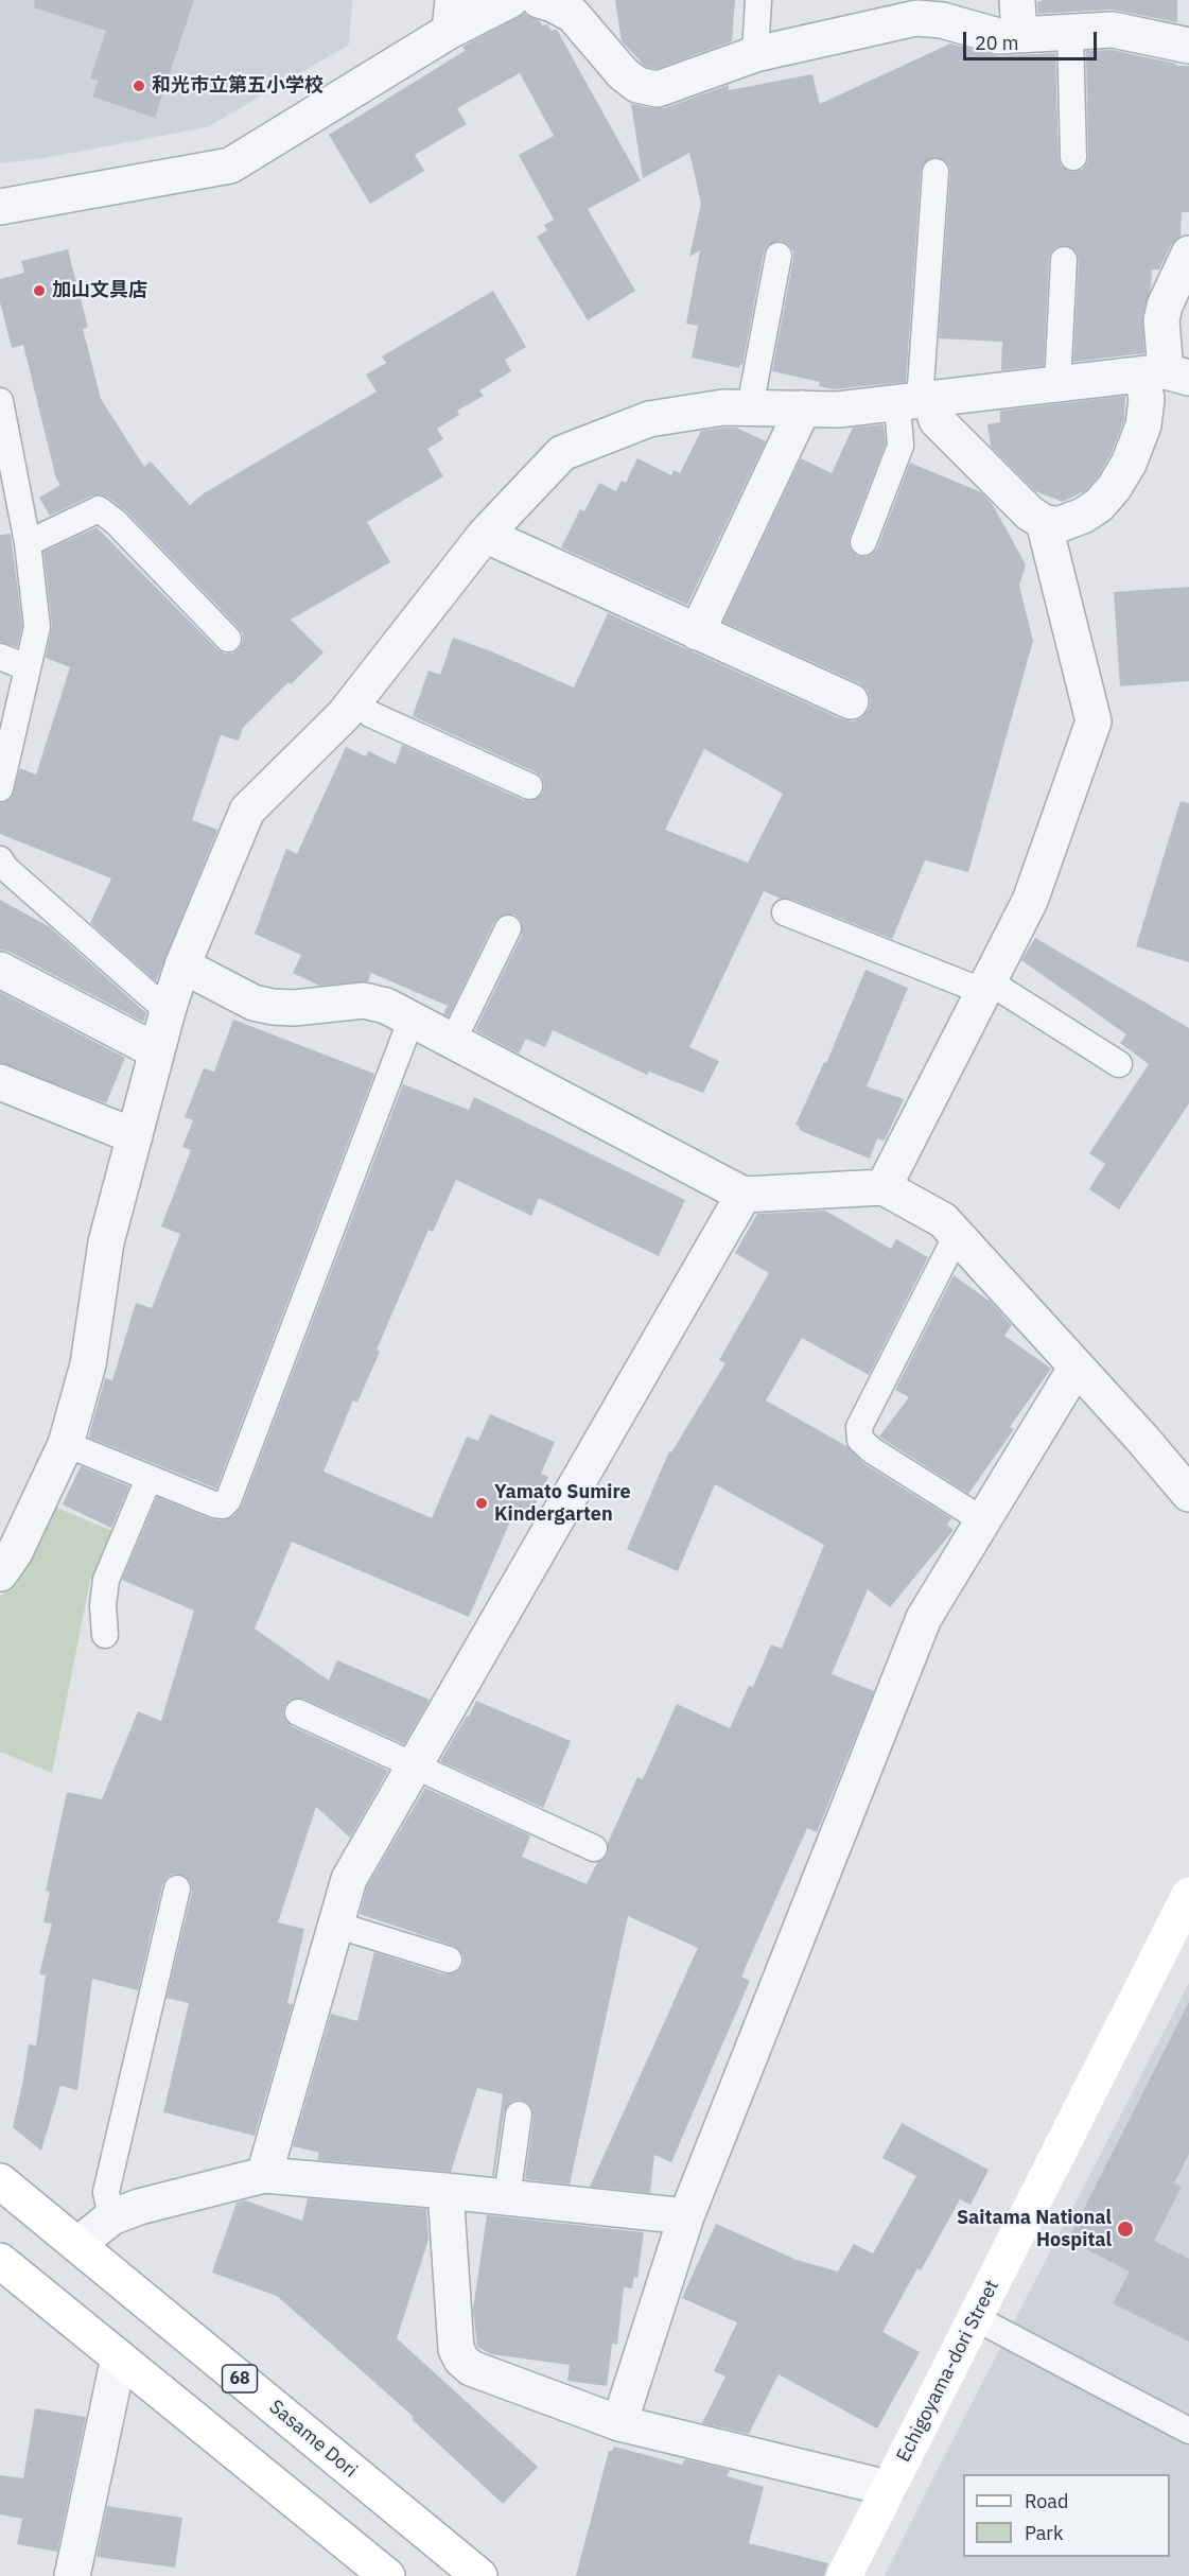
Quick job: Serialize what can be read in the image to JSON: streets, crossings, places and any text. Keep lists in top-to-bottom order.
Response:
{
  "streets": {
    "main road": ["Echigoyama-dori Street", "68", "Sasame Dori"]
  },
  "places": [
    "和光市立第五小学校",
    "加山文具店",
    "Yamato Sumire Kindergarten",
    "Saitama National Hospital"
  ],
  "legend": ["Road", "Park"],
  "scale_bar": "20 m"
}
